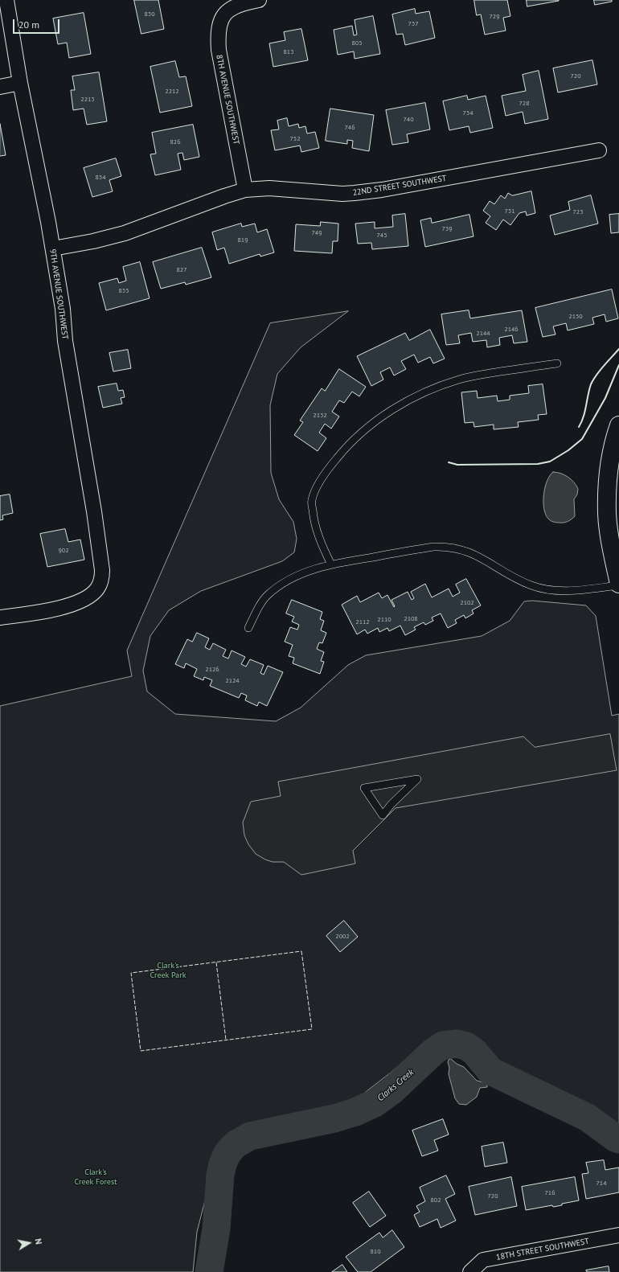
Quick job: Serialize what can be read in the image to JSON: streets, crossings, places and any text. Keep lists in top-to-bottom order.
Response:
{
  "streets": {
    "street": [
      "8TH AVENUE SOUTHWEST",
      "22ND STREET SOUTHWEST",
      "9TH AVENUE SOUTHWEST",
      "18TH STREET SOUTHWEST"
    ]
  },
  "crossings": [
    ["8TH AVENUE SOUTHWEST", "22ND STREET SOUTHWEST"],
    ["22ND STREET SOUTHWEST", "9TH AVENUE SOUTHWEST"]
  ],
  "water": ["Clarks Creek"],
  "parks": ["Clark's Creek Park", "Clark's Creek Forest"],
  "house_numbers": [
    "830",
    "729",
    "737",
    "805",
    "813",
    "720",
    "2212",
    "2213",
    "728",
    "734",
    "740",
    "746",
    "752",
    "826",
    "834",
    "731",
    "723",
    "739",
    "749",
    "745",
    "819",
    "827",
    "835",
    "2150",
    "2146",
    "2144",
    "2132",
    "902",
    "2102",
    "2108",
    "2110",
    "2112",
    "2126",
    "2124",
    "2002",
    "714",
    "716",
    "720",
    "802",
    "810"
  ],
  "scale_bar": "20 m",
  "north": "right"
}
